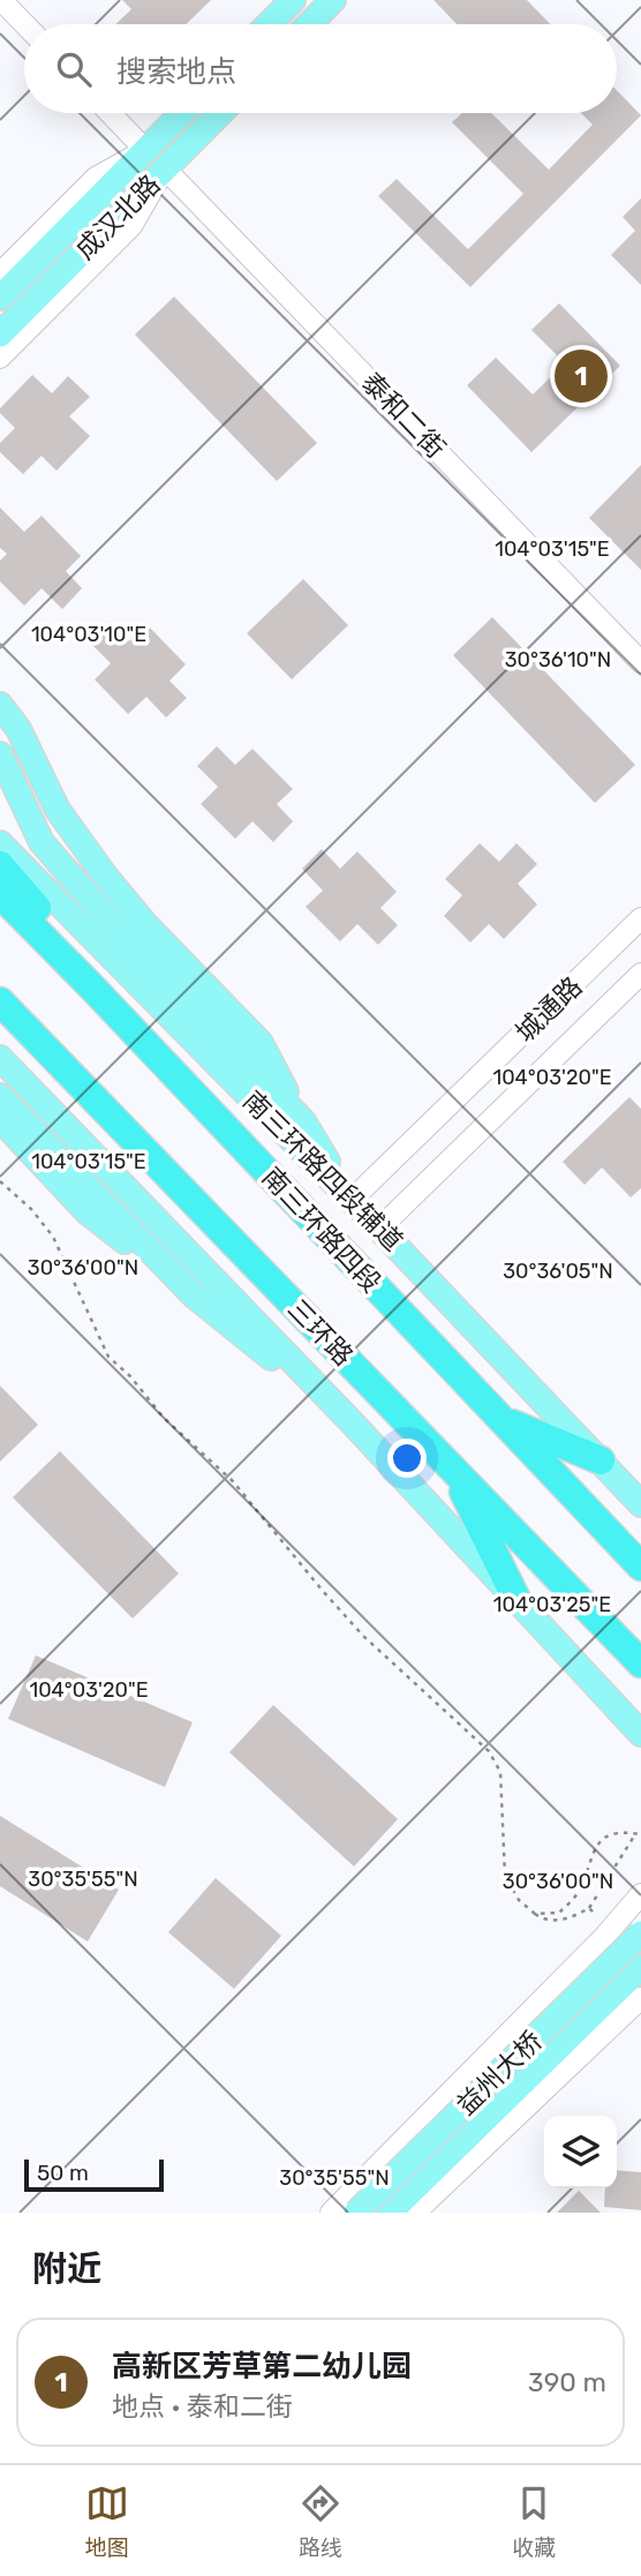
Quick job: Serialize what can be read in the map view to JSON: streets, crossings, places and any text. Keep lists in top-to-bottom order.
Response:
{
  "streets": {
    "highway": ["南三环路四段", "三环路"],
    "main road": ["成汉北路", "南三环路四段辅道", "益州大桥"],
    "street": ["泰和二街", "城通路"]
  },
  "crossings": [
    ["成汉北路", "泰和二街"],
    ["城通路", "南三环路四段辅道"]
  ],
  "scale_bar": "50 m",
  "page": {
    "search": "搜索地点",
    "pins": "1",
    "scale": "50 m",
    "heading": "附近",
    "list": [
      {
        "mark": "1",
        "name": "高新区芳草第二幼儿园",
        "note": "地点 · 泰和二街",
        "value": "390 m"
      }
    ],
    "nav": ["地图", "路线", "收藏"]
  },
  "coordinates": [
    "104°03'15\"E",
    "104°03'10\"E",
    "30°36'10\"N",
    "104°03'20\"E",
    "30°36'00\"N",
    "30°36'05\"N",
    "104°03'25\"E",
    "30°35'55\"N"
  ]
}
